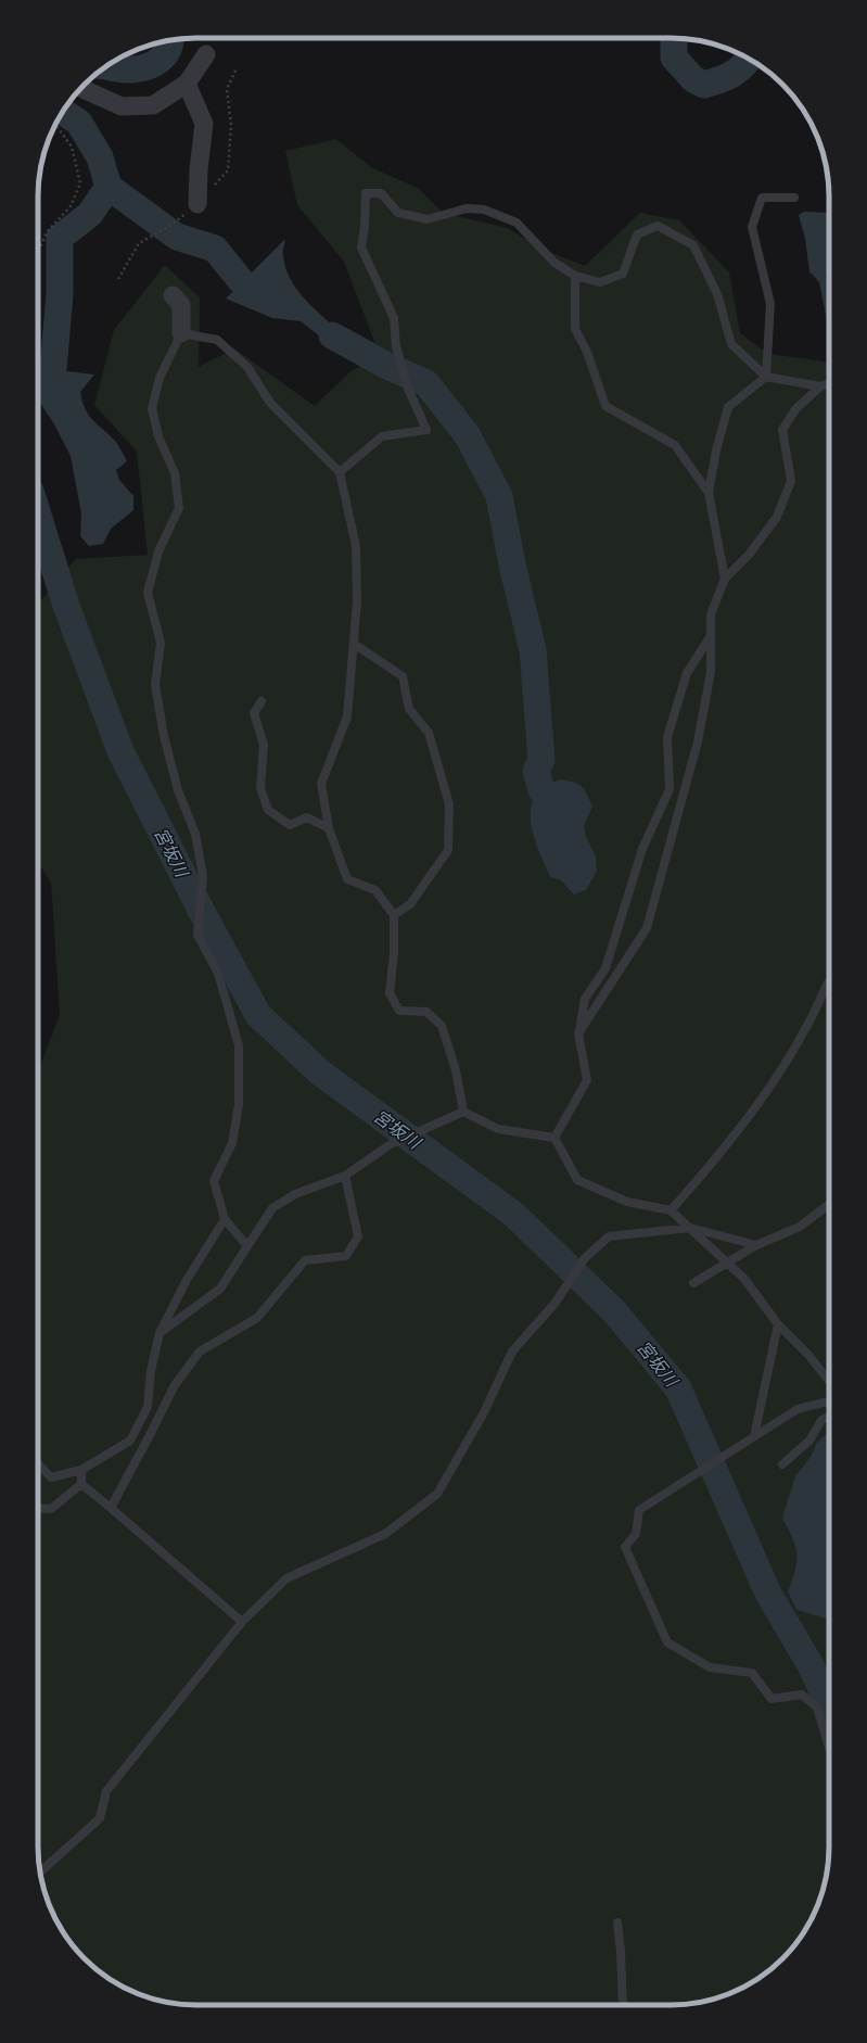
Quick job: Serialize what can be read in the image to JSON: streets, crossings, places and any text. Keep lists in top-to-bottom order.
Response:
{
  "water": ["宮坂川"]
}
